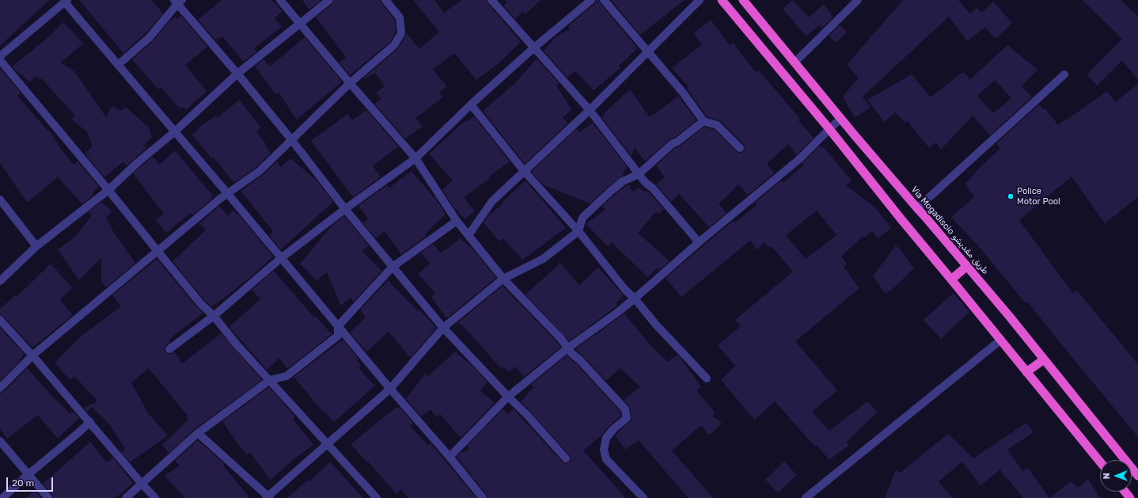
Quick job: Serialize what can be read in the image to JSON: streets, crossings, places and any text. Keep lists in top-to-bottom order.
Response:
{
  "streets": {
    "highway": ["Via Mogadiscio طريق مقديشو"]
  },
  "places": ["Police Motor Pool"],
  "scale_bar": "20 m",
  "north": "left"
}
